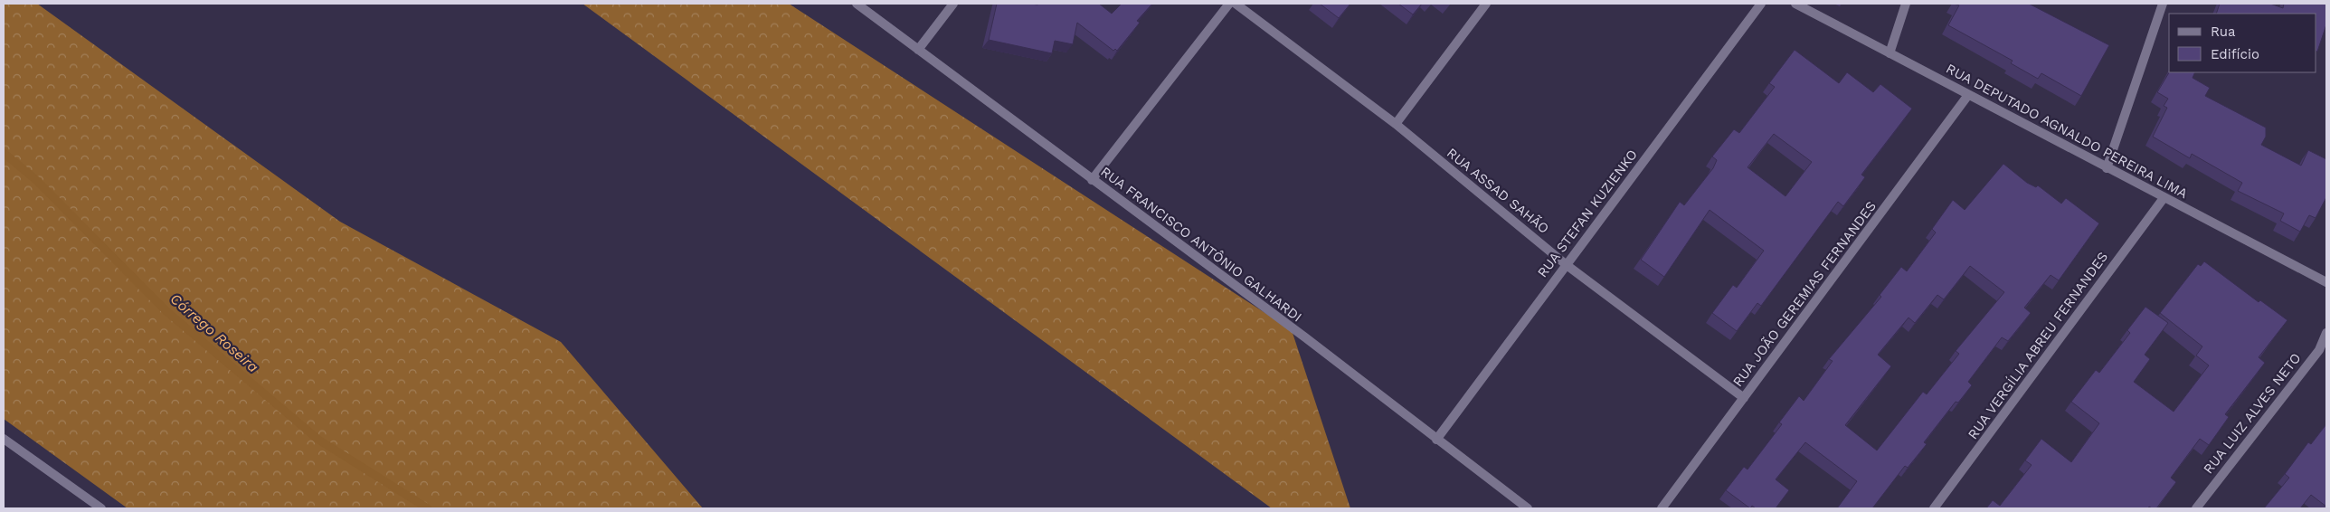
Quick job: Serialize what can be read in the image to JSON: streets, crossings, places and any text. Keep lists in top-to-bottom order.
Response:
{
  "streets": {
    "street": [
      "RUA DEPUTADO AGNALDO PEREIRA LIMA",
      "RUA ASSAD SAHÃO",
      "RUA STEFAN KUZIENKO",
      "RUA FRANCISCO ANTÔNIO GALHARDI",
      "RUA JOÃO GEREMIAS FERNANDES",
      "RUA VERGÍLIA ABREU FERNANDES",
      "RUA LUIZ ALVES NETO"
    ]
  },
  "crossings": [
    ["RUA DEPUTADO AGNALDO PEREIRA LIMA", "RUA JOÃO GEREMIAS FERNANDES"],
    ["RUA DEPUTADO AGNALDO PEREIRA LIMA", "RUA VERGÍLIA ABREU FERNANDES"],
    ["RUA ASSAD SAHÃO", "RUA STEFAN KUZIENKO"],
    ["RUA ASSAD SAHÃO", "RUA JOÃO GEREMIAS FERNANDES"],
    ["RUA STEFAN KUZIENKO", "RUA FRANCISCO ANTÔNIO GALHARDI"]
  ],
  "water": ["Córrego Roseira"],
  "legend": ["Rua", "Edifício"]
}
